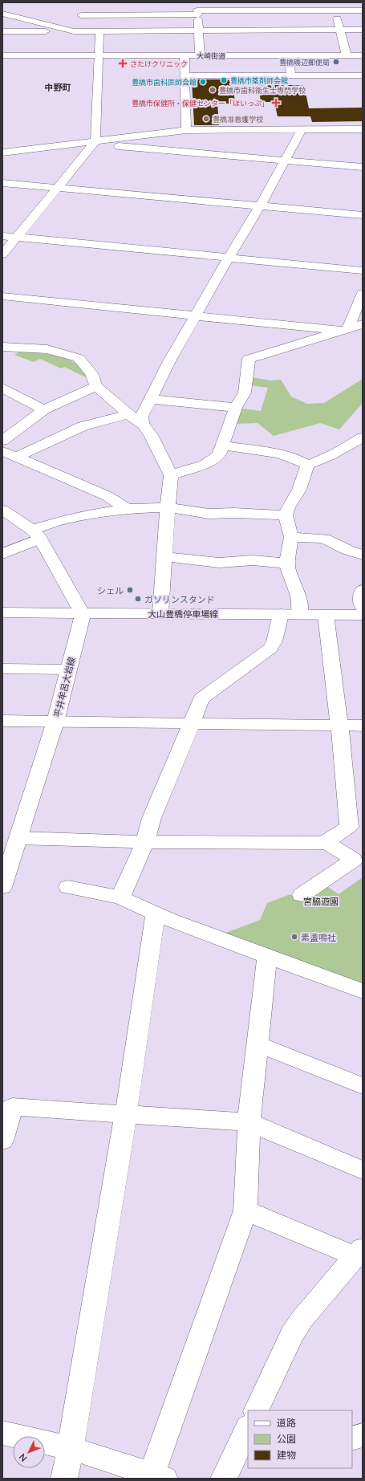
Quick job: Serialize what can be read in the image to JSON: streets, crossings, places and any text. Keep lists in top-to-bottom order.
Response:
{
  "streets": {
    "street": ["大崎街道", "大山豊橋停車場線", "平井牟呂大岩線"]
  },
  "crossings": [
    ["大山豊橋停車場線", "平井牟呂大岩線"]
  ],
  "districts": ["中野町"],
  "parks": ["宮脇遊園"],
  "places": {
    "other": [
      "豊橋磯辺郵便局",
      "豊橋市薬剤師会館",
      "豊橋市歯科医師会館",
      "豊橋市歯科衛生士専門学校",
      "豊橋准看護学校",
      "シェル",
      "ガソリンスタンド",
      "素盞鳴社"
    ],
    "health": ["さたけクリニック", "豊橋市保健所・保健センター「ほいっぷ」"]
  },
  "legend": ["道路", "公園", "建物"],
  "north": "bottom left"
}
